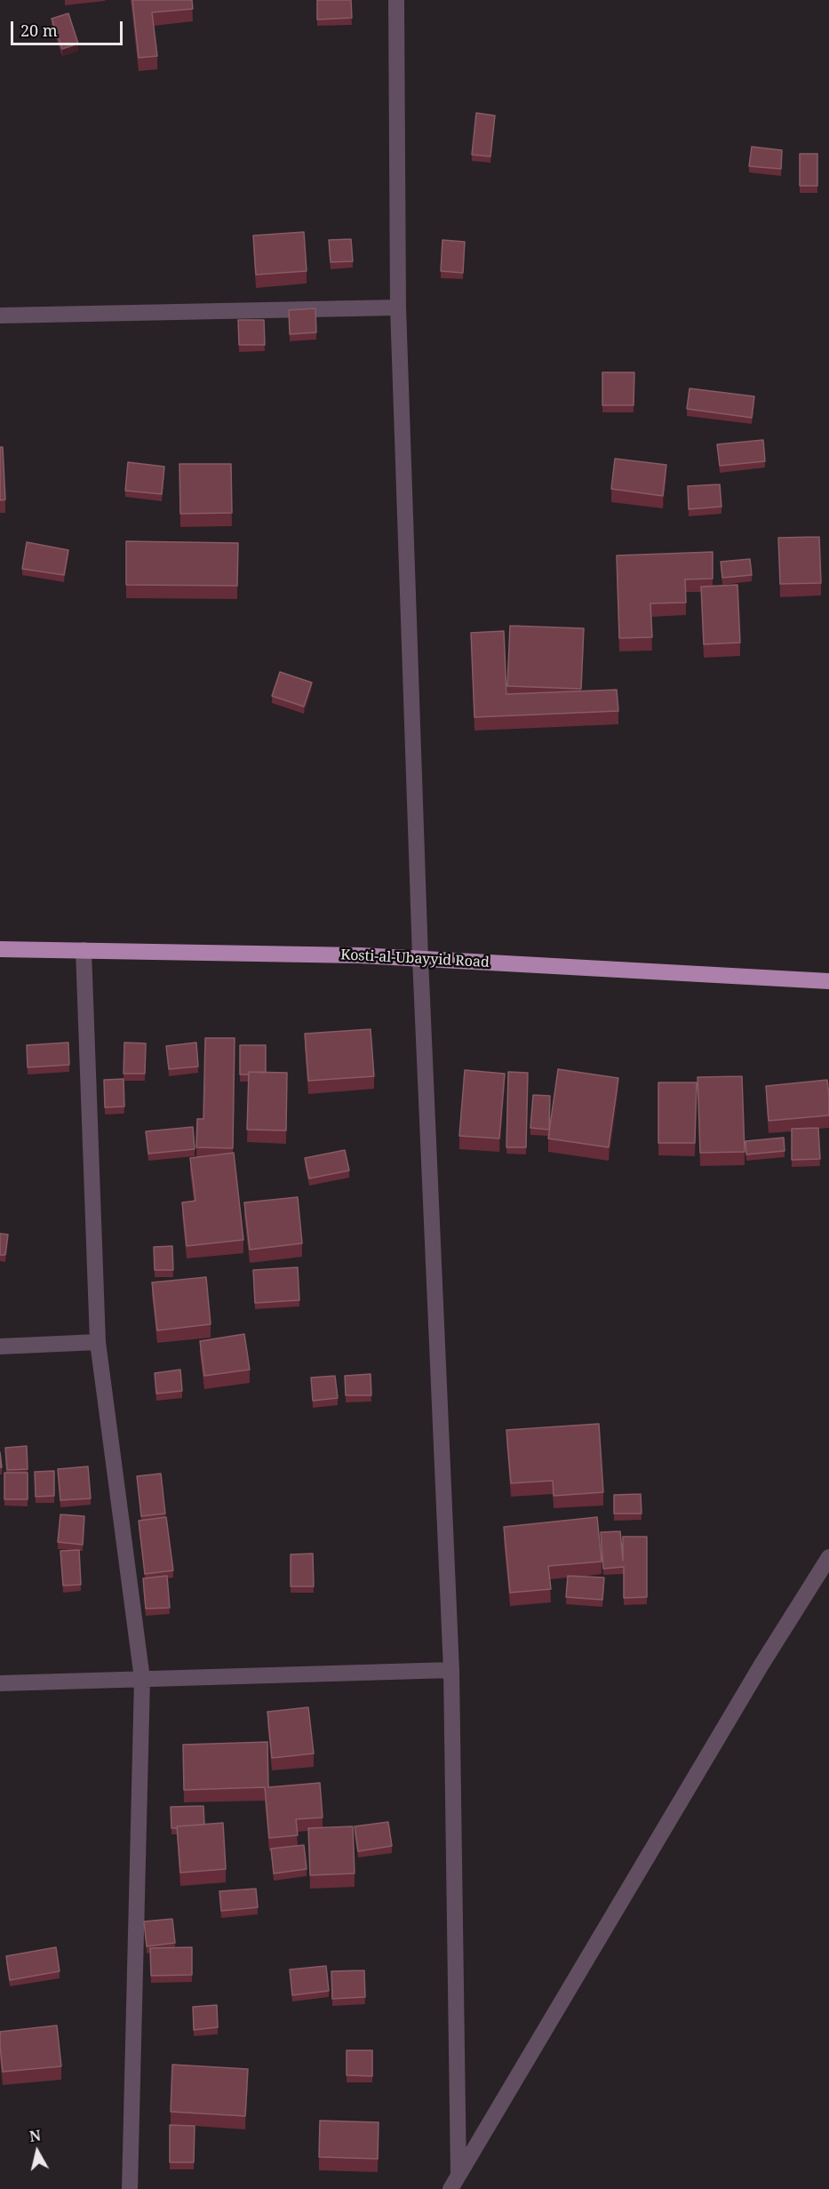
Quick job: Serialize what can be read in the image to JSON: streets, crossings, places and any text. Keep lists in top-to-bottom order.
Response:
{
  "streets": {
    "highway": ["Kosti-al-Ubayyid Road"]
  },
  "scale_bar": "20 m",
  "north": "top"
}
